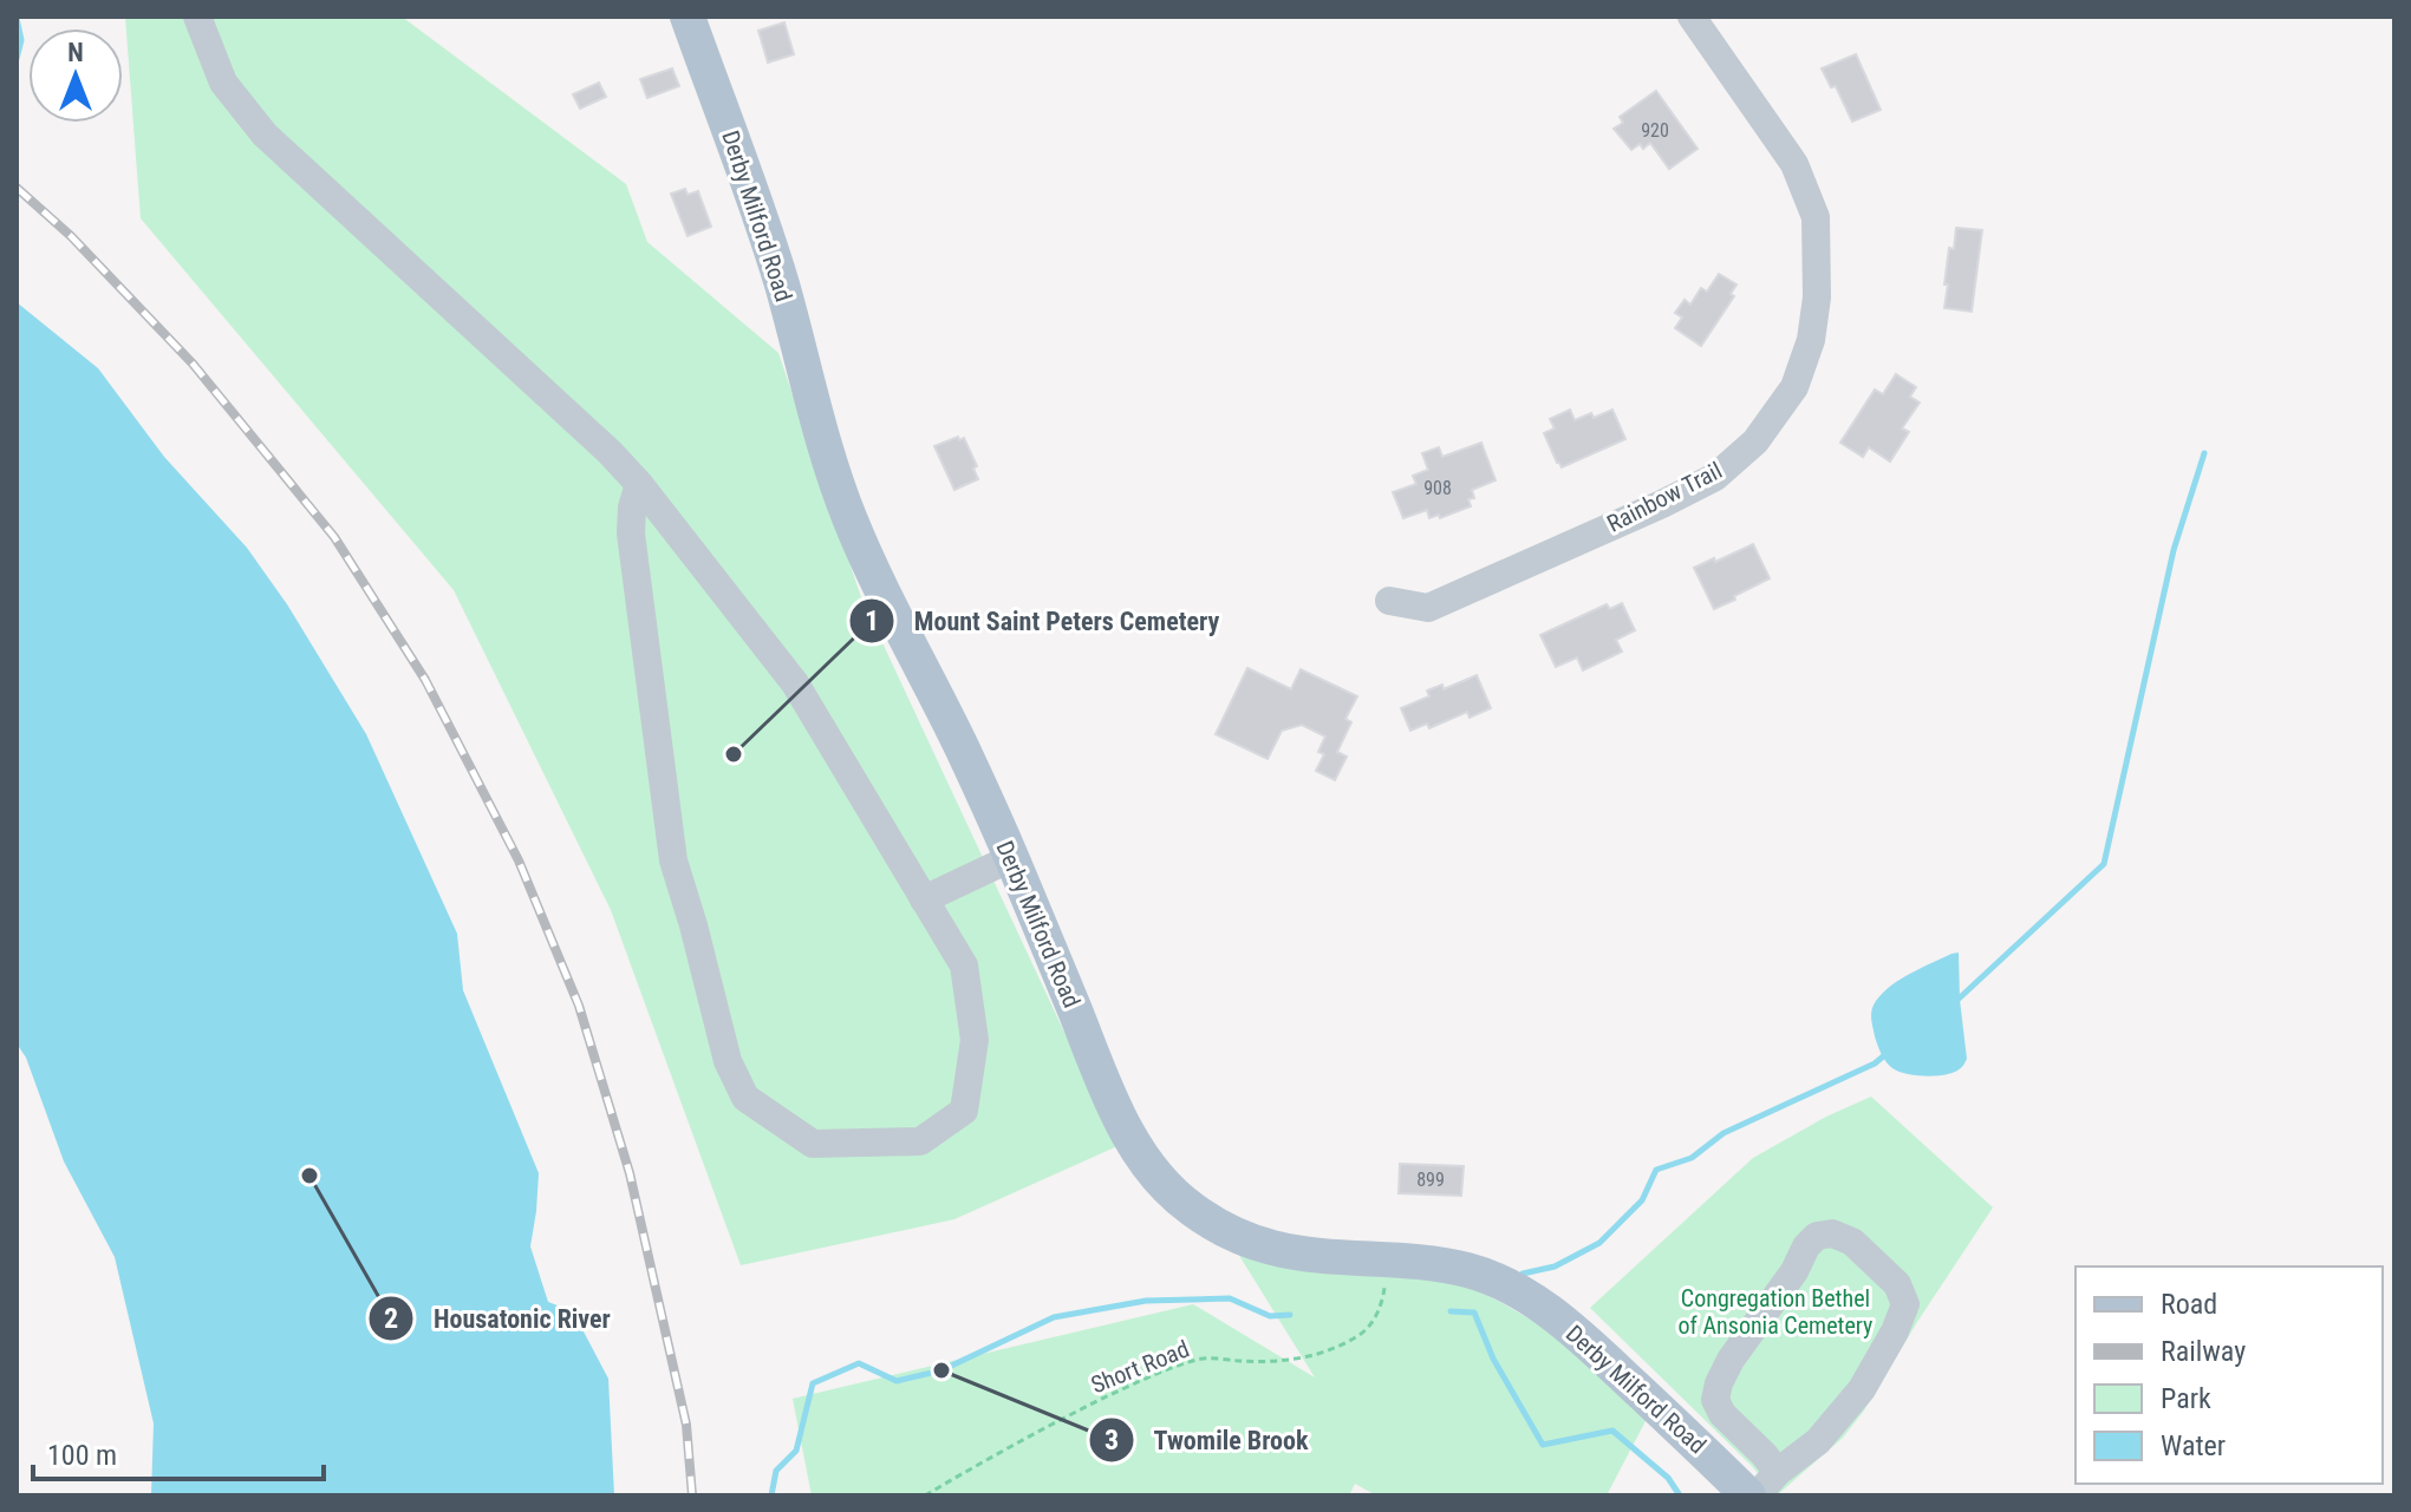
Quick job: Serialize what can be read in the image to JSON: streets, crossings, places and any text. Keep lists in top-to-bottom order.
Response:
{
  "streets": {
    "main road": ["Derby Milford Road"],
    "street": ["Rainbow Trail"],
    "path": ["Short Road"]
  },
  "crossings": [
    ["Derby Milford Road", "Short Road"]
  ],
  "parks": ["Congregation Bethel of Ansonia Cemetery"],
  "places": ["Mount Saint Peters Cemetery", "Housatonic River", "Twomile Brook"],
  "house_numbers": ["920", "908", "899"],
  "legend": [
    "Road",
    "Railway",
    "Park",
    "Water"
  ],
  "scale_bar": "100 m",
  "north": "top"
}
